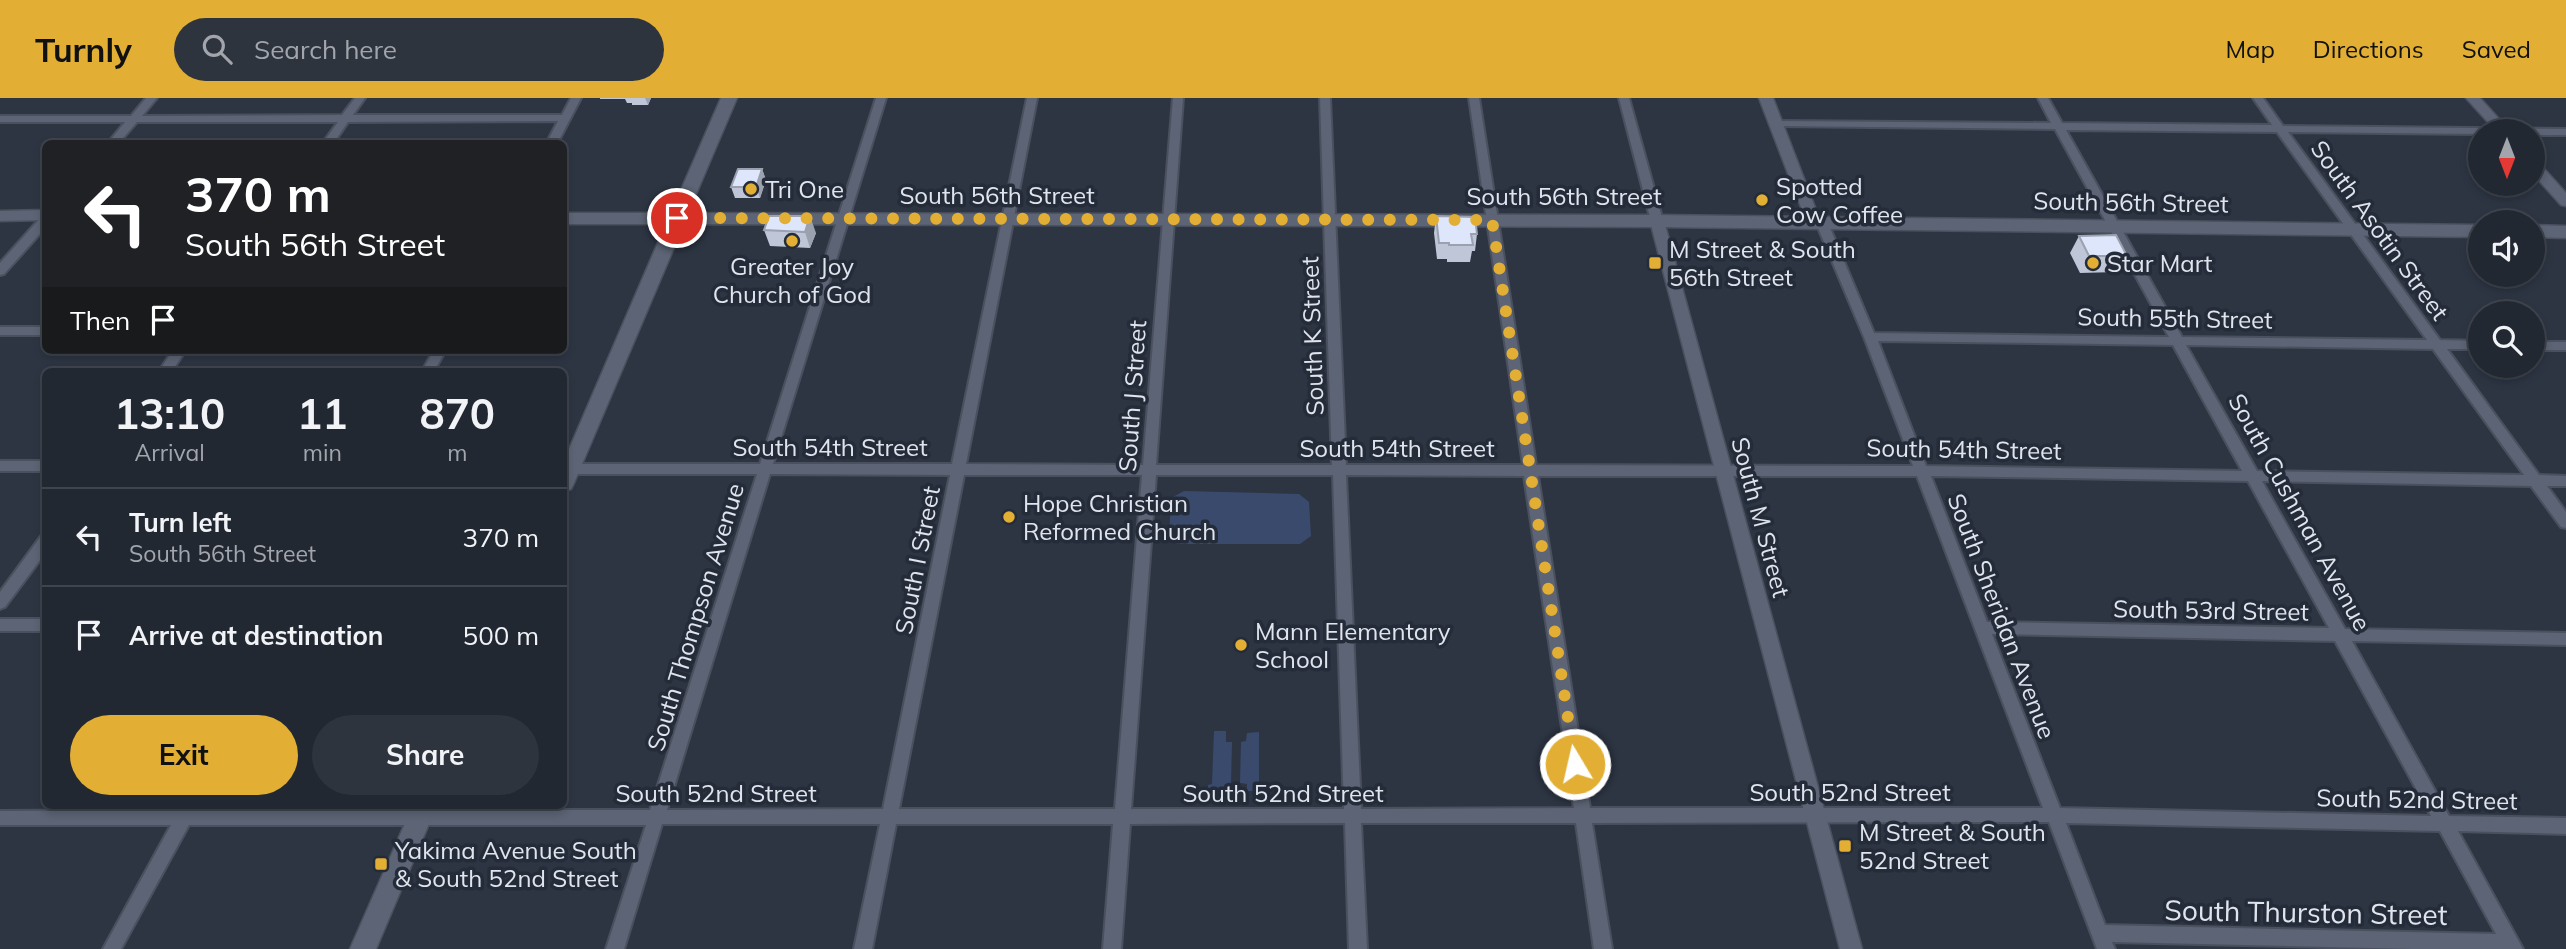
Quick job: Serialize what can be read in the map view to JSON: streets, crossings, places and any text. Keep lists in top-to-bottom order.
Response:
{
  "streets": {
    "main road": ["South 56th Street"],
    "street": [
      "South Asotin Street",
      "South 55th Street",
      "South K Street",
      "South J Street",
      "South 54th Street",
      "South Cushman Avenue",
      "South M Street",
      "South I Street",
      "South 53rd Street",
      "South Sheridan Avenue",
      "South Thompson Avenue",
      "South 52nd Street",
      "South Thurston Street"
    ]
  },
  "crossings": [
    ["South 56th Street", "South Asotin Street"],
    ["South 56th Street", "South K Street"],
    ["South 56th Street", "South J Street"],
    ["South 56th Street", "South Cushman Avenue"],
    ["South 56th Street", "South M Street"],
    ["South 56th Street", "South I Street"],
    ["South 56th Street", "South Sheridan Avenue"],
    ["South 56th Street", "South Thompson Avenue"],
    ["South Asotin Street", "South 55th Street"],
    ["South Asotin Street", "South 54th Street"],
    ["South 55th Street", "South Cushman Avenue"],
    ["South 55th Street", "South Sheridan Avenue"],
    ["South K Street", "South 54th Street"],
    ["South K Street", "South 52nd Street"],
    ["South J Street", "South 54th Street"],
    ["South J Street", "South 52nd Street"],
    ["South 54th Street", "South Cushman Avenue"],
    ["South 54th Street", "South M Street"],
    ["South 54th Street", "South I Street"],
    ["South 54th Street", "South Sheridan Avenue"],
    ["South 54th Street", "South Thompson Avenue"],
    ["South Cushman Avenue", "South 53rd Street"],
    ["South Cushman Avenue", "South 52nd Street"],
    ["South Cushman Avenue", "South Thurston Street"],
    ["South M Street", "South 52nd Street"],
    ["South I Street", "South 52nd Street"],
    ["South 53rd Street", "South Sheridan Avenue"],
    ["South Sheridan Avenue", "South 52nd Street"],
    ["South Sheridan Avenue", "South Thurston Street"],
    ["South Thompson Avenue", "South 52nd Street"]
  ],
  "places": {
    "other": [
      "Tri One",
      "Spotted Cow Coffee",
      "Greater Joy Church of God",
      "Star Mart",
      "Hope Christian Reformed Church",
      "Mann Elementary School"
    ],
    "transit": ["M Street & South 56th Street", "M Street & South 52nd Street", "Yakima Avenue South & South 52nd Street"]
  },
  "north": "bottom",
  "page": {
    "header": "Turnly",
    "search": "Search here",
    "nav": ["Map", "Directions", "Saved"],
    "turn": ["370 m", "South 56th Street"],
    "then": "Then",
    "eta": [
      "13:10",
      "Arrival",
      "11",
      "min",
      "870",
      "m"
    ],
    "list": [
      {
        "name": "Turn left",
        "note": "South 56th Street",
        "value": "370 m"
      },
      {
        "name": "Arrive at destination",
        "value": "500 m"
      }
    ],
    "buttons": ["Exit", "Share"]
  }
}
